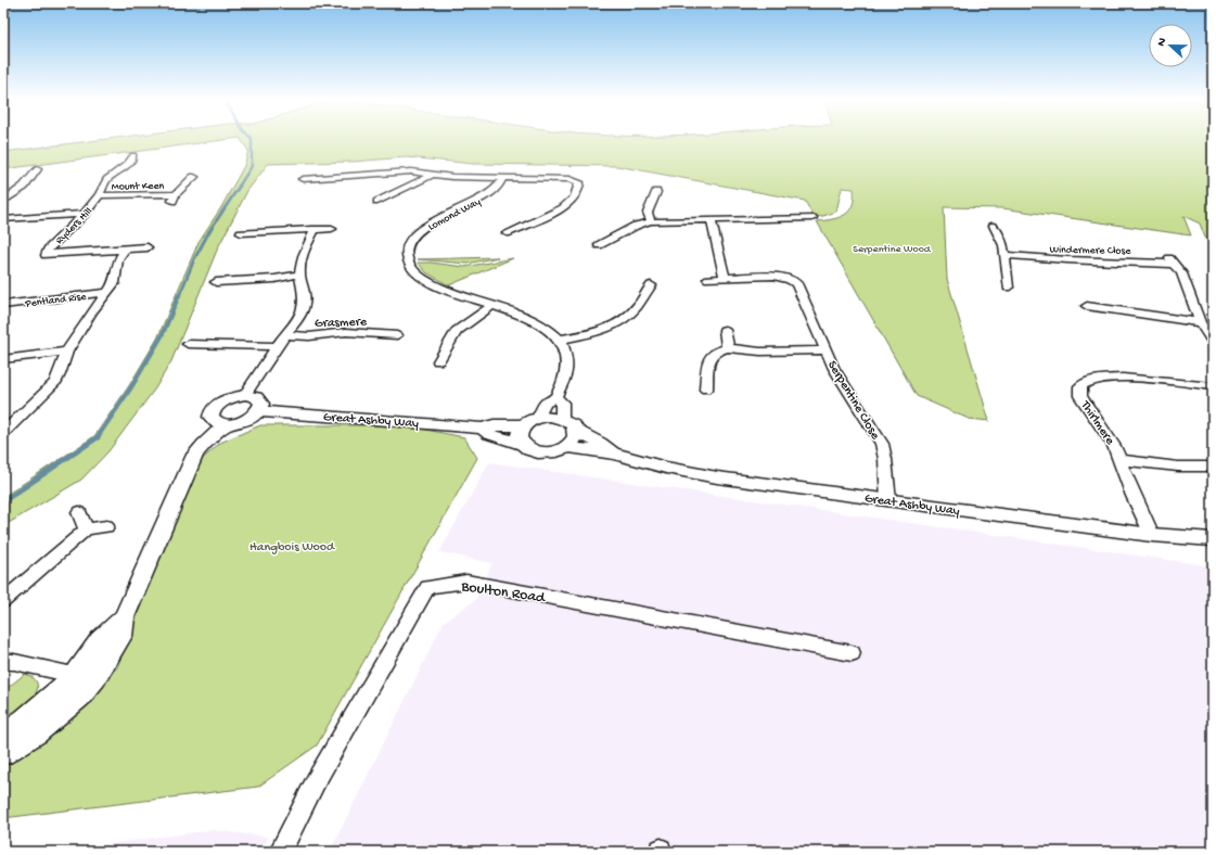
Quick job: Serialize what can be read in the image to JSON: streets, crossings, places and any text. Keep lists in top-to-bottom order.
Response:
{
  "streets": {
    "street": [
      "Mount Keen",
      "Lomond Way",
      "Ryders Hill",
      "Windermere Close",
      "Pentland Rise",
      "Grasmere",
      "Serpentine Close",
      "Great Ashby Way",
      "Thirlmere",
      "Boulton Road"
    ]
  },
  "crossings": [
    ["Mount Keen", "Ryders Hill"],
    ["Serpentine Close", "Great Ashby Way"],
    ["Great Ashby Way", "Thirlmere"]
  ],
  "parks": ["Serpentine Wood", "Hangbois Wood"],
  "north": "left"
}
